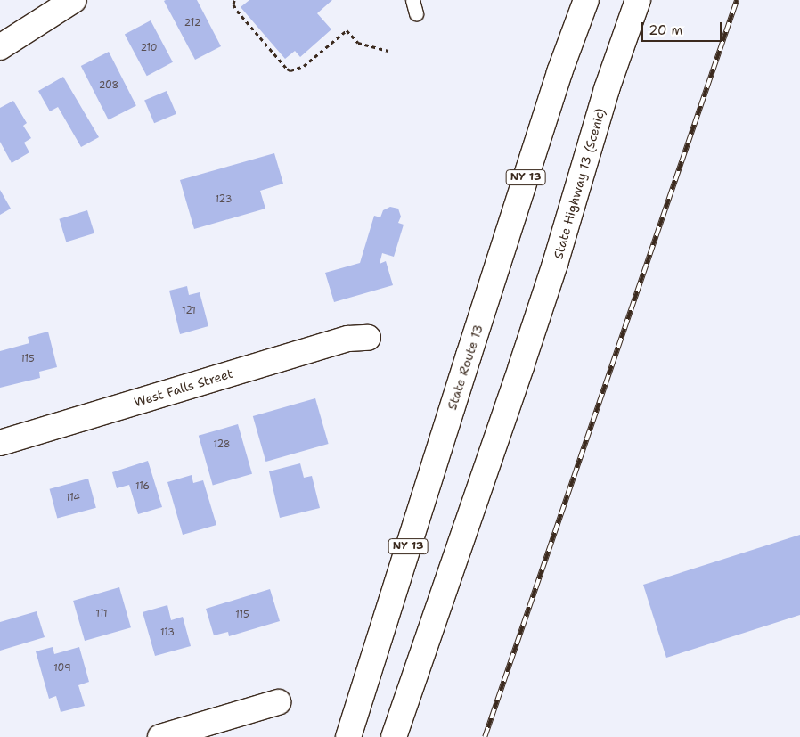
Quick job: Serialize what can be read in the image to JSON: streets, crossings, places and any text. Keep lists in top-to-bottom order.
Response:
{
  "streets": {
    "main road": [
      "NY 13",
      "State Highway 13 (Scenic)",
      "State Route 13",
      "West Falls Street"
    ]
  },
  "house_numbers": [
    "212",
    "210",
    "208",
    "123",
    "121",
    "115",
    "128",
    "116",
    "114",
    "111",
    "115",
    "113",
    "109"
  ],
  "scale_bar": "20 m"
}
